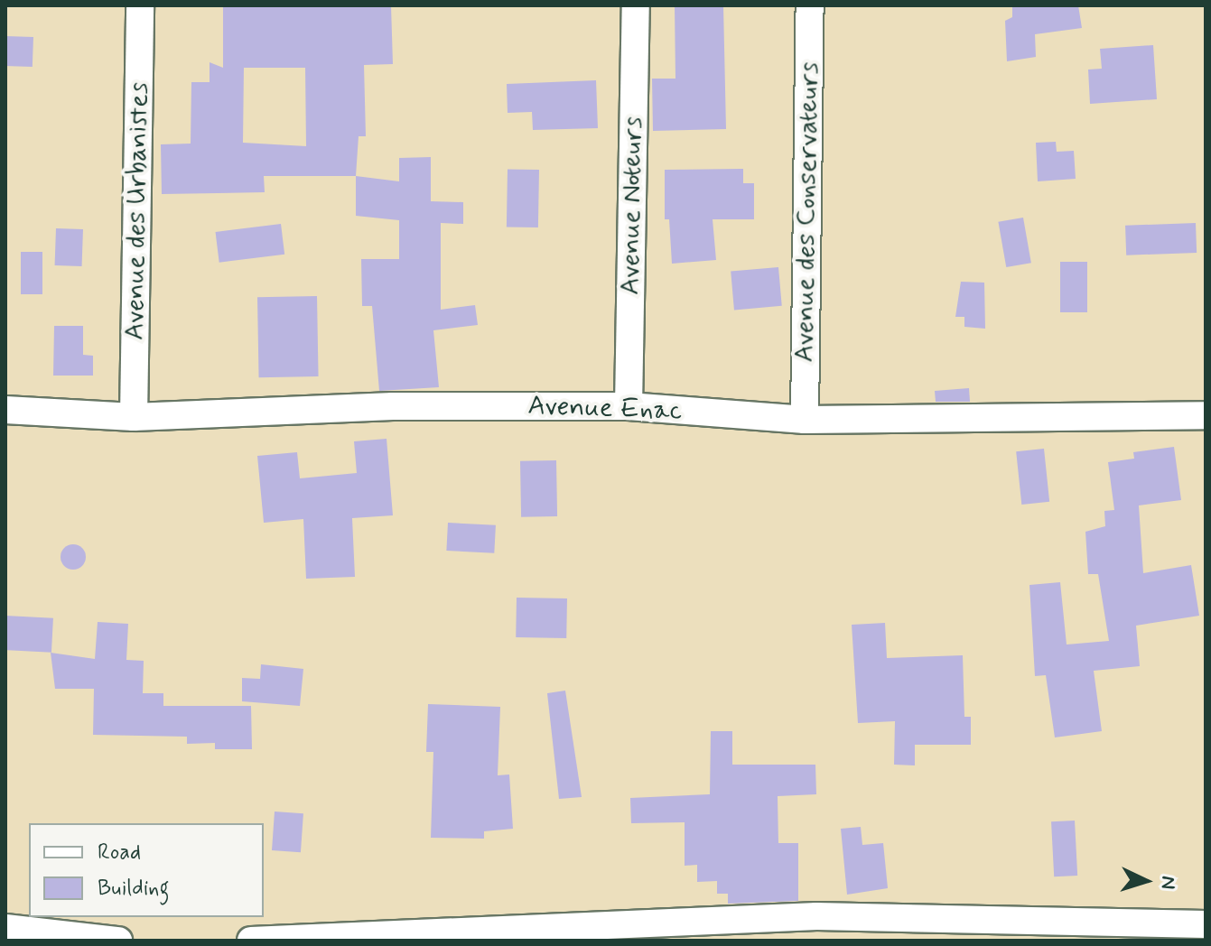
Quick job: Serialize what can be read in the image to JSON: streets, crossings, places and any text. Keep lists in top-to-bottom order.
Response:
{
  "streets": {
    "street": [
      "Avenue Noteurs",
      "Avenue des Urbanistes",
      "Avenue des Conservateurs",
      "Avenue Enac"
    ]
  },
  "crossings": [
    ["Avenue Noteurs", "Avenue Enac"],
    ["Avenue des Urbanistes", "Avenue Enac"],
    ["Avenue des Conservateurs", "Avenue Enac"]
  ],
  "legend": ["Road", "Building"],
  "north": "right"
}
